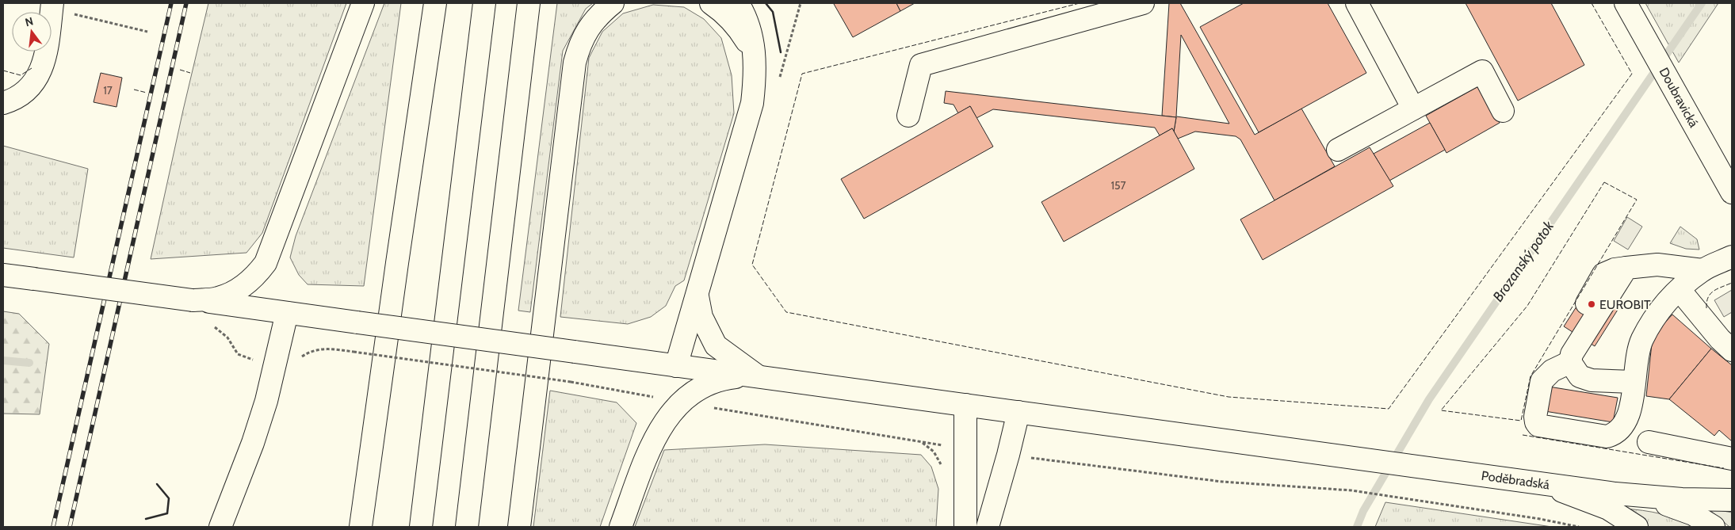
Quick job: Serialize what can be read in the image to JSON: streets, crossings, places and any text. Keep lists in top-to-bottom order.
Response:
{
  "streets": {
    "main road": ["Doubravická", "Poděbradská"]
  },
  "water": ["Brozanský potok"],
  "places": ["EUROBIT"],
  "house_numbers": ["17", "157"],
  "north": "top"
}
